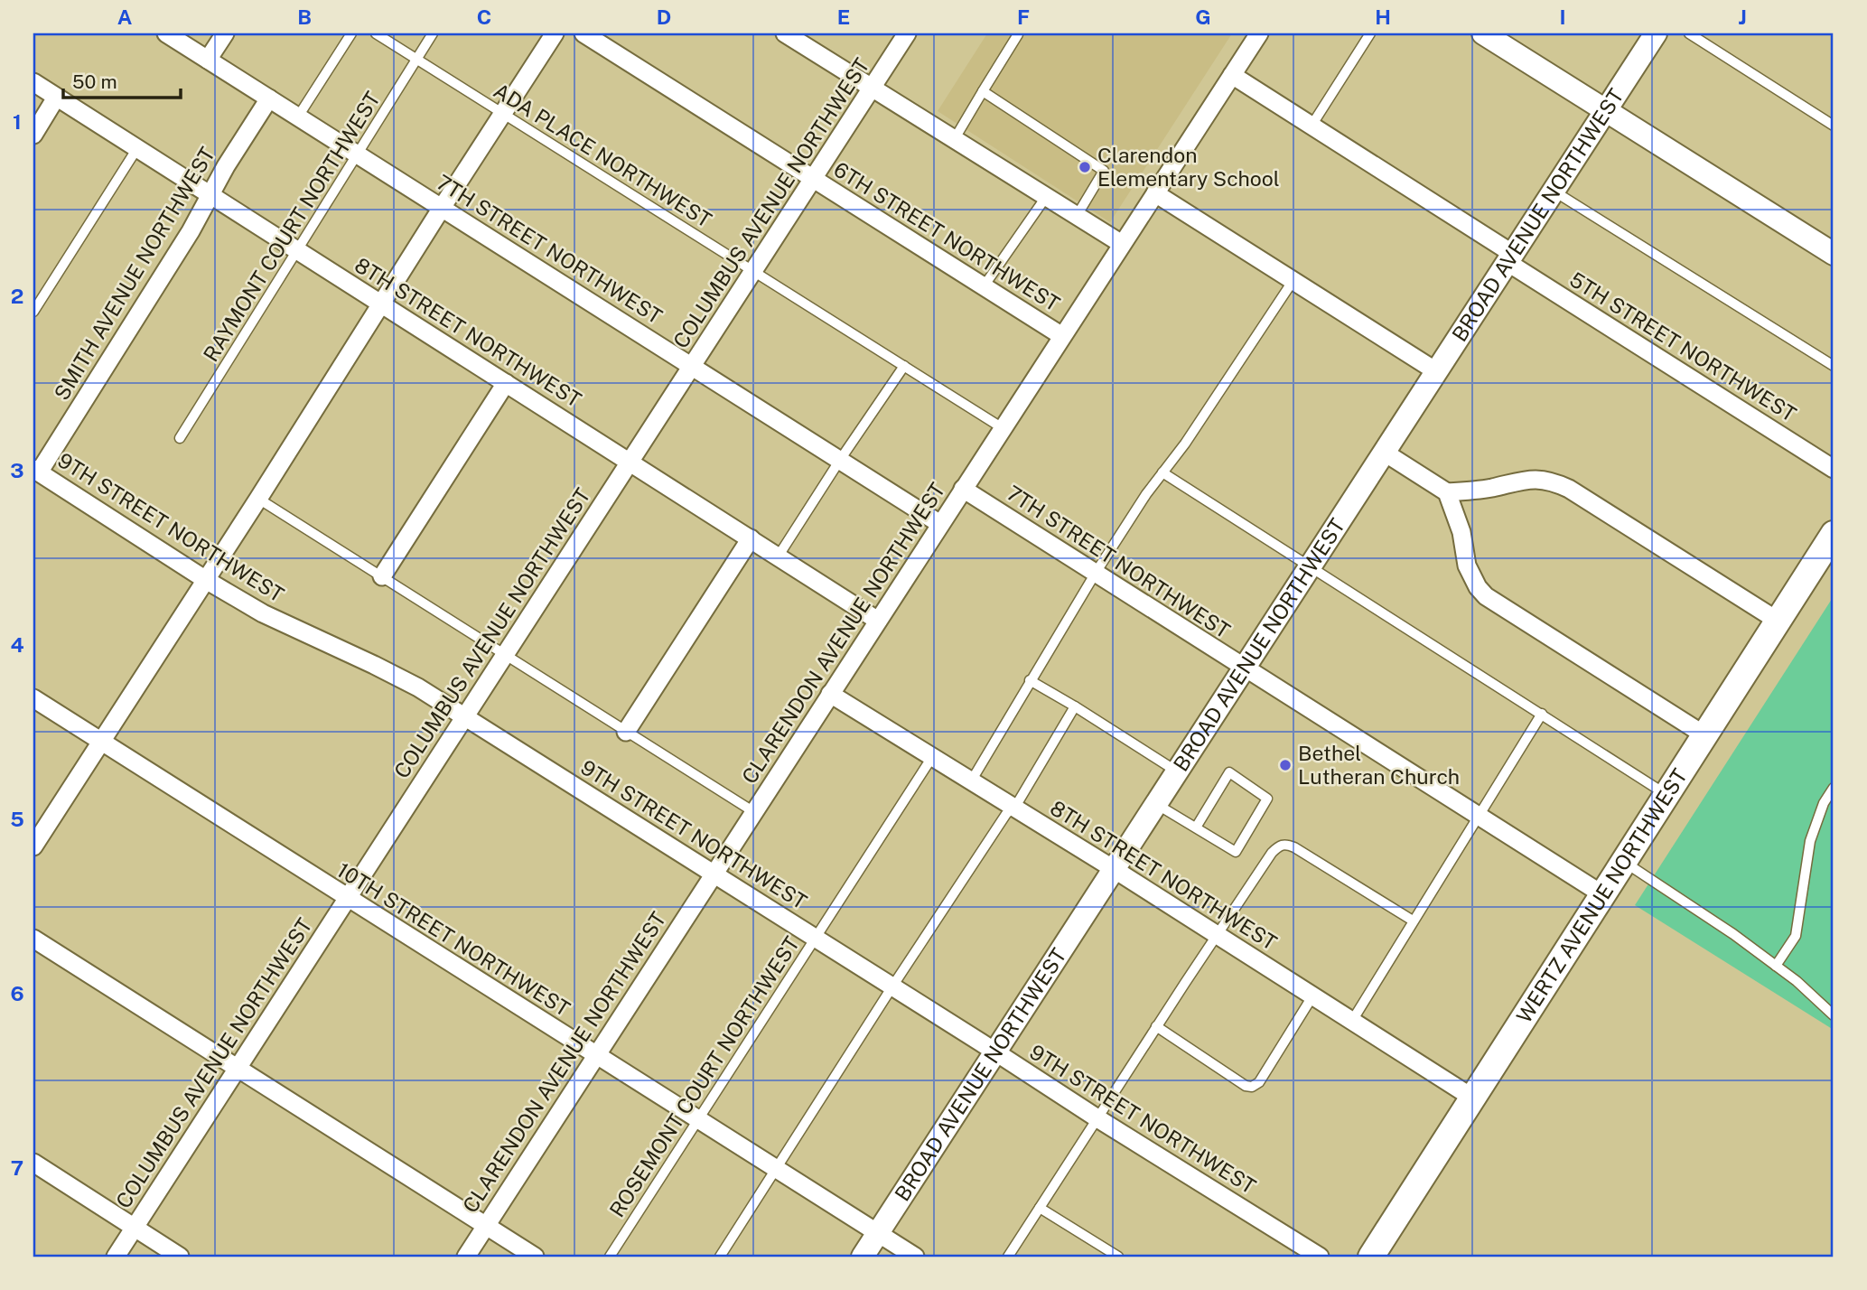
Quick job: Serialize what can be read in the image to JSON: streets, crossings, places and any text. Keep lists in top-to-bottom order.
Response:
{
  "streets": {
    "main road": ["WERTZ AVENUE NORTHWEST"],
    "street": [
      "COLUMBUS AVENUE NORTHWEST",
      "BROAD AVENUE NORTHWEST",
      "6TH STREET NORTHWEST",
      "7TH STREET NORTHWEST",
      "SMITH AVENUE NORTHWEST",
      "8TH STREET NORTHWEST",
      "5TH STREET NORTHWEST",
      "9TH STREET NORTHWEST",
      "CLARENDON AVENUE NORTHWEST",
      "10TH STREET NORTHWEST"
    ],
    "lane": ["ADA PLACE NORTHWEST", "RAYMONT COURT NORTHWEST", "ROSEMONT COURT NORTHWEST"]
  },
  "crossings": [
    ["ADA PLACE NORTHWEST", "COLUMBUS AVENUE NORTHWEST"],
    ["ADA PLACE NORTHWEST", "RAYMONT COURT NORTHWEST"],
    ["ADA PLACE NORTHWEST", "CLARENDON AVENUE NORTHWEST"],
    ["COLUMBUS AVENUE NORTHWEST", "6TH STREET NORTHWEST"],
    ["COLUMBUS AVENUE NORTHWEST", "7TH STREET NORTHWEST"],
    ["COLUMBUS AVENUE NORTHWEST", "8TH STREET NORTHWEST"],
    ["COLUMBUS AVENUE NORTHWEST", "9TH STREET NORTHWEST"],
    ["COLUMBUS AVENUE NORTHWEST", "10TH STREET NORTHWEST"],
    ["BROAD AVENUE NORTHWEST", "7TH STREET NORTHWEST"],
    ["BROAD AVENUE NORTHWEST", "8TH STREET NORTHWEST"],
    ["BROAD AVENUE NORTHWEST", "5TH STREET NORTHWEST"],
    ["BROAD AVENUE NORTHWEST", "9TH STREET NORTHWEST"],
    ["BROAD AVENUE NORTHWEST", "10TH STREET NORTHWEST"],
    ["RAYMONT COURT NORTHWEST", "7TH STREET NORTHWEST"],
    ["RAYMONT COURT NORTHWEST", "8TH STREET NORTHWEST"],
    ["6TH STREET NORTHWEST", "CLARENDON AVENUE NORTHWEST"],
    ["7TH STREET NORTHWEST", "SMITH AVENUE NORTHWEST"],
    ["7TH STREET NORTHWEST", "CLARENDON AVENUE NORTHWEST"],
    ["7TH STREET NORTHWEST", "WERTZ AVENUE NORTHWEST"],
    ["SMITH AVENUE NORTHWEST", "8TH STREET NORTHWEST"],
    ["SMITH AVENUE NORTHWEST", "9TH STREET NORTHWEST"],
    ["8TH STREET NORTHWEST", "CLARENDON AVENUE NORTHWEST"],
    ["8TH STREET NORTHWEST", "WERTZ AVENUE NORTHWEST"],
    ["8TH STREET NORTHWEST", "ROSEMONT COURT NORTHWEST"],
    ["5TH STREET NORTHWEST", "CLARENDON AVENUE NORTHWEST"],
    ["9TH STREET NORTHWEST", "CLARENDON AVENUE NORTHWEST"],
    ["9TH STREET NORTHWEST", "ROSEMONT COURT NORTHWEST"],
    ["CLARENDON AVENUE NORTHWEST", "10TH STREET NORTHWEST"],
    ["10TH STREET NORTHWEST", "ROSEMONT COURT NORTHWEST"]
  ],
  "places": ["Clarendon Elementary School", "Bethel Lutheran Church"],
  "scale_bar": "50 m",
  "grid": {
    "columns": [
      "A",
      "B",
      "C",
      "D",
      "E",
      "F",
      "G",
      "H",
      "I",
      "J"
    ],
    "rows": [
      "1",
      "2",
      "3",
      "4",
      "5",
      "6",
      "7"
    ]
  }
}
